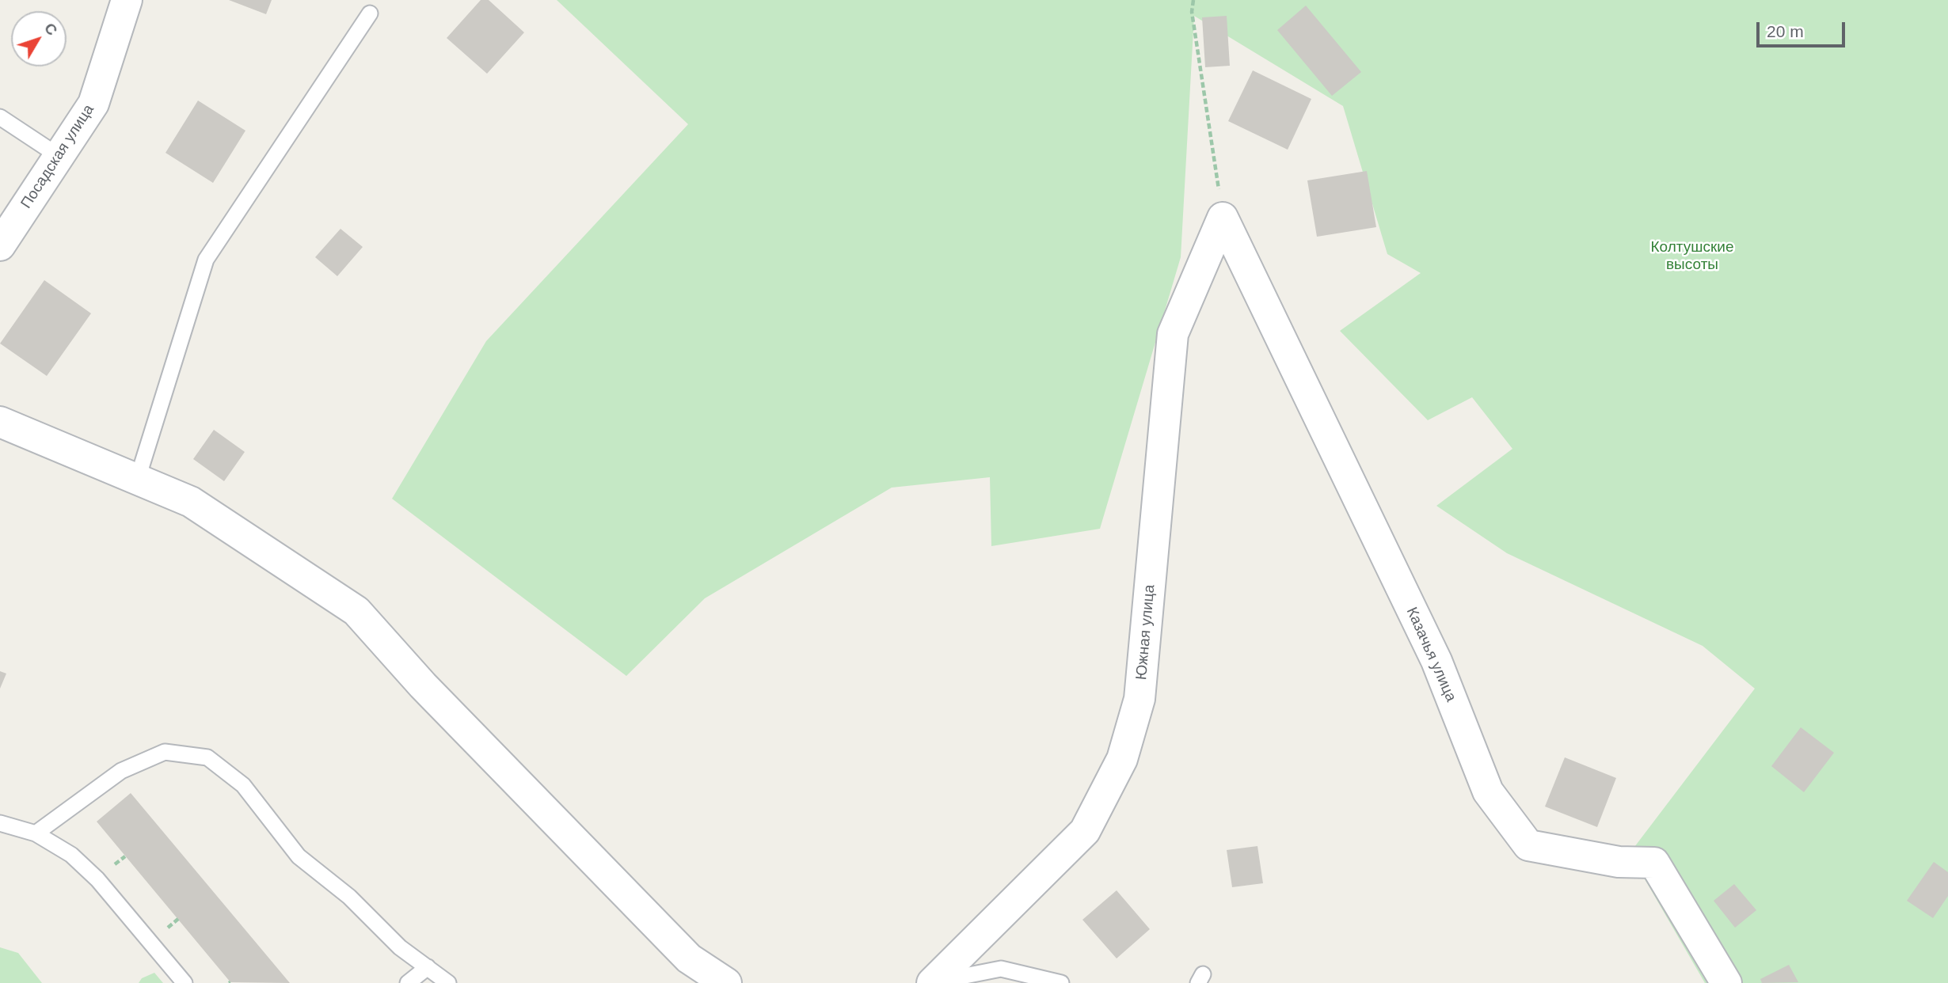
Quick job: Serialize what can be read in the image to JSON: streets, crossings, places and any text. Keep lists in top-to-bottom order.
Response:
{
  "streets": {
    "street": ["Посадская улица", "Южная улица", "Казачья улица"]
  },
  "crossings": [
    ["Южная улица", "Казачья улица"]
  ],
  "parks": ["Колтушские высоты"],
  "scale_bar": "20 m",
  "north": "top right"
}
